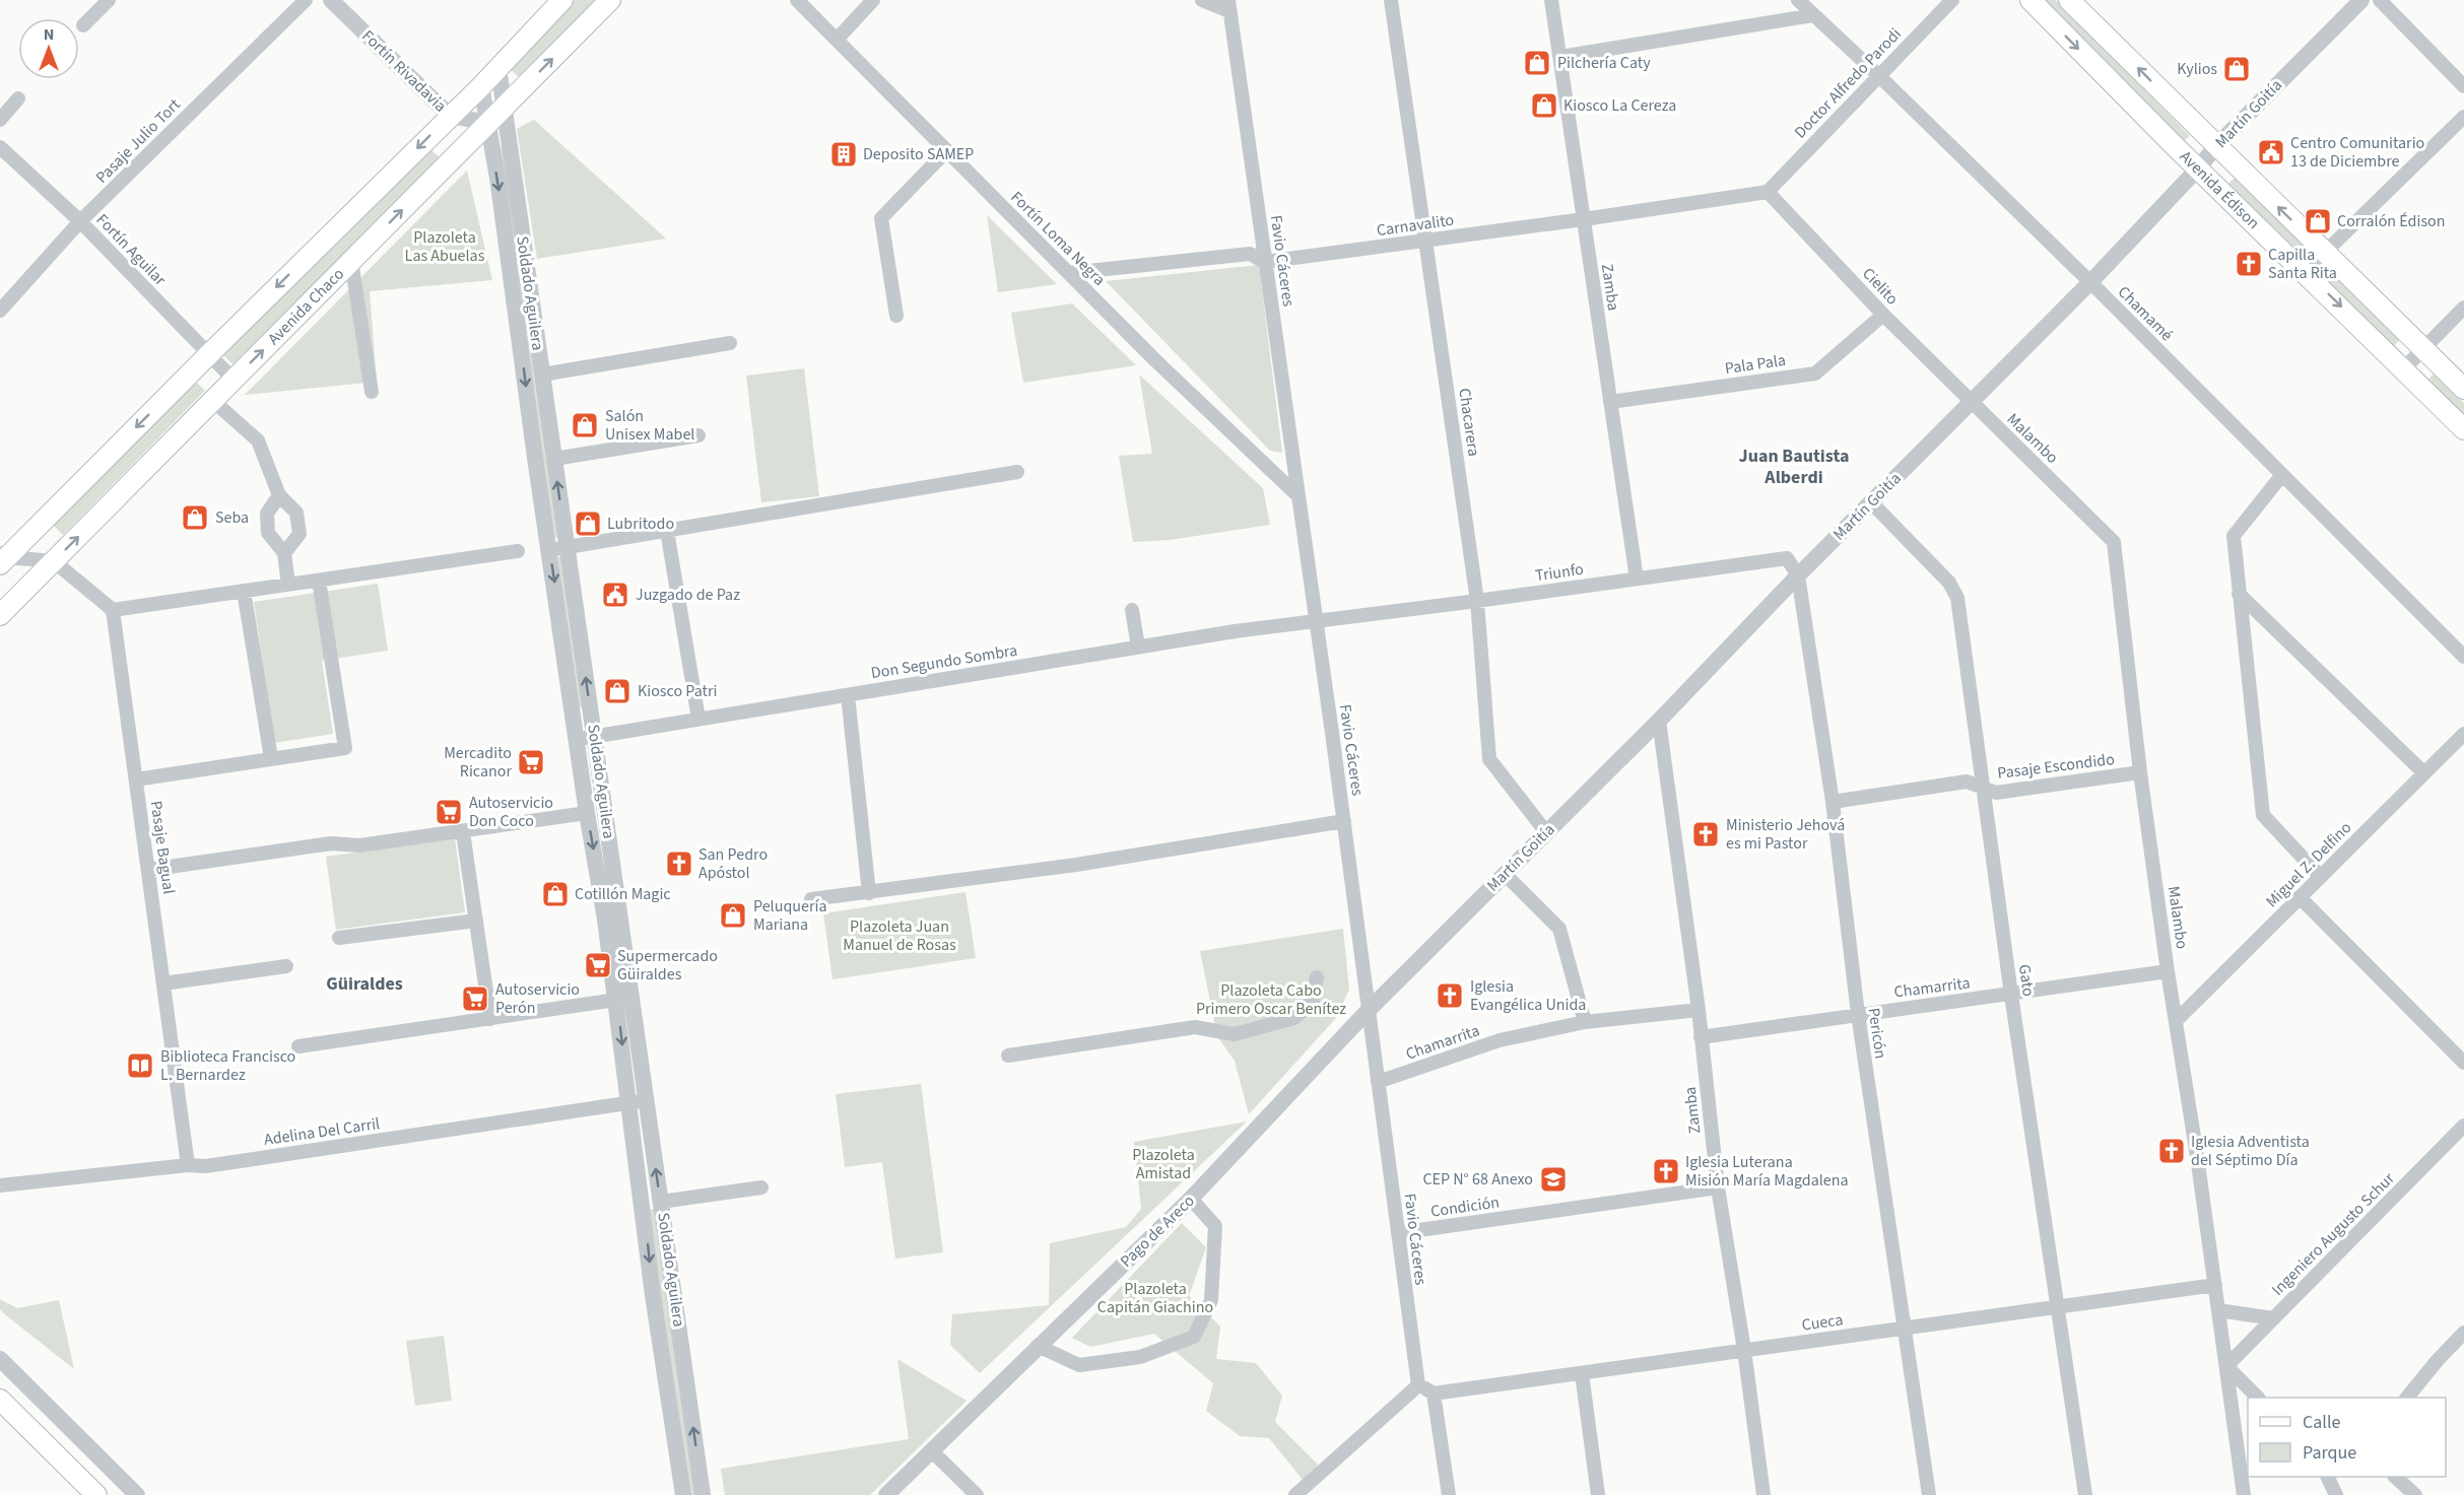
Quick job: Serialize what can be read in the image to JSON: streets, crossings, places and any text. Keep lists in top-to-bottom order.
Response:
{
  "streets": {
    "main road": ["Avenida Édison", "Avenida Chaco"],
    "street": [
      "Fortín Rivadavia",
      "Doctor Alfredo Parodi",
      "Martín Goitía",
      "Pasaje Julio Tort",
      "Carnavalito",
      "Fortín Loma Negra",
      "Fortín Aguilar",
      "Favio Cáceres",
      "Cielito",
      "Zamba",
      "Soldado Aguilera",
      "Chamamé",
      "Pala Pala",
      "Chacarera",
      "Malambo",
      "Triunfo",
      "Don Segundo Sombra",
      "Pasaje Escondido",
      "Pasaje Bagual",
      "Miguel Z. Delfino",
      "Gato",
      "Chamarrita",
      "Pericón",
      "Adelina Del Carril",
      "Condición",
      "Pago de Areco",
      "Ingeniero Augusto Schur",
      "Cueca"
    ]
  },
  "crossings": [
    ["Fortín Rivadavia", "Soldado Aguilera"],
    ["Fortín Rivadavia", "Avenida Chaco"],
    ["Doctor Alfredo Parodi", "Carnavalito"],
    ["Doctor Alfredo Parodi", "Cielito"],
    ["Doctor Alfredo Parodi", "Chamamé"],
    ["Martín Goitía", "Avenida Édison"],
    ["Martín Goitía", "Favio Cáceres"],
    ["Martín Goitía", "Cielito"],
    ["Martín Goitía", "Zamba"],
    ["Martín Goitía", "Chamamé"],
    ["Martín Goitía", "Chacarera"],
    ["Martín Goitía", "Malambo"],
    ["Martín Goitía", "Triunfo"],
    ["Martín Goitía", "Gato"],
    ["Martín Goitía", "Pericón"],
    ["Martín Goitía", "Pago de Areco"],
    ["Pasaje Julio Tort", "Fortín Aguilar"],
    ["Carnavalito", "Fortín Loma Negra"],
    ["Carnavalito", "Favio Cáceres"],
    ["Carnavalito", "Cielito"],
    ["Carnavalito", "Zamba"],
    ["Carnavalito", "Chacarera"],
    ["Fortín Loma Negra", "Favio Cáceres"],
    ["Fortín Aguilar", "Avenida Chaco"],
    ["Favio Cáceres", "Triunfo"],
    ["Favio Cáceres", "Don Segundo Sombra"],
    ["Favio Cáceres", "Chamarrita"],
    ["Favio Cáceres", "Condición"],
    ["Favio Cáceres", "Pago de Areco"],
    ["Cielito", "Pala Pala"],
    ["Cielito", "Malambo"],
    ["Zamba", "Pala Pala"],
    ["Zamba", "Triunfo"],
    ["Zamba", "Chamarrita"],
    ["Zamba", "Condición"],
    ["Zamba", "Cueca"],
    ["Soldado Aguilera", "Avenida Chaco"],
    ["Soldado Aguilera", "Don Segundo Sombra"],
    ["Soldado Aguilera", "Adelina Del Carril"],
    ["Chacarera", "Triunfo"],
    ["Malambo", "Pasaje Escondido"],
    ["Malambo", "Miguel Z. Delfino"],
    ["Malambo", "Chamarrita"],
    ["Malambo", "Ingeniero Augusto Schur"],
    ["Malambo", "Cueca"],
    ["Triunfo", "Don Segundo Sombra"],
    ["Triunfo", "Pericón"],
    ["Pasaje Escondido", "Gato"],
    ["Pasaje Escondido", "Pericón"],
    ["Pasaje Bagual", "Adelina Del Carril"],
    ["Gato", "Chamarrita"],
    ["Gato", "Cueca"],
    ["Chamarrita", "Pericón"],
    ["Pericón", "Cueca"]
  ],
  "districts": ["Juan Bautista Alberdi", "Güiraldes"],
  "parks": [
    "Plazoleta Las Abuelas",
    "Plazoleta Juan Manuel de Rosas",
    "Plazoleta Cabo Primero Oscar Benítez",
    "Plazoleta Amistad",
    "Plazoleta Capitán Giachino"
  ],
  "places": {
    "shop": [
      "Pilchería Caty",
      "Kylios",
      "Kiosco La Cereza",
      "Corralón Édison",
      "Salón Unisex Mabel",
      "Seba",
      "Lubritodo",
      "Kiosco Patri",
      "Cotillón Magic",
      "Peluquería Mariana"
    ],
    "public building": ["Centro Comunitario 13 de Diciembre", "Juzgado de Paz"],
    "building": ["Deposito SAMEP"],
    "church": [
      "Capilla Santa Rita",
      "Ministerio Jehová es mi Pastor",
      "San Pedro Apóstol",
      "Iglesia Evangélica Unida",
      "Iglesia Adventista del Séptimo Día",
      "Iglesia Luterana Misión María Magdalena"
    ],
    "supermarket": [
      "Mercadito Ricanor",
      "Autoservicio Don Coco",
      "Supermercado Güiraldes",
      "Autoservicio Perón"
    ],
    "library": ["Biblioteca Francisco L. Bernardez"],
    "school or university": ["CEP N° 68 Anexo"]
  },
  "legend": ["Calle", "Parque"],
  "north": "top"
}
